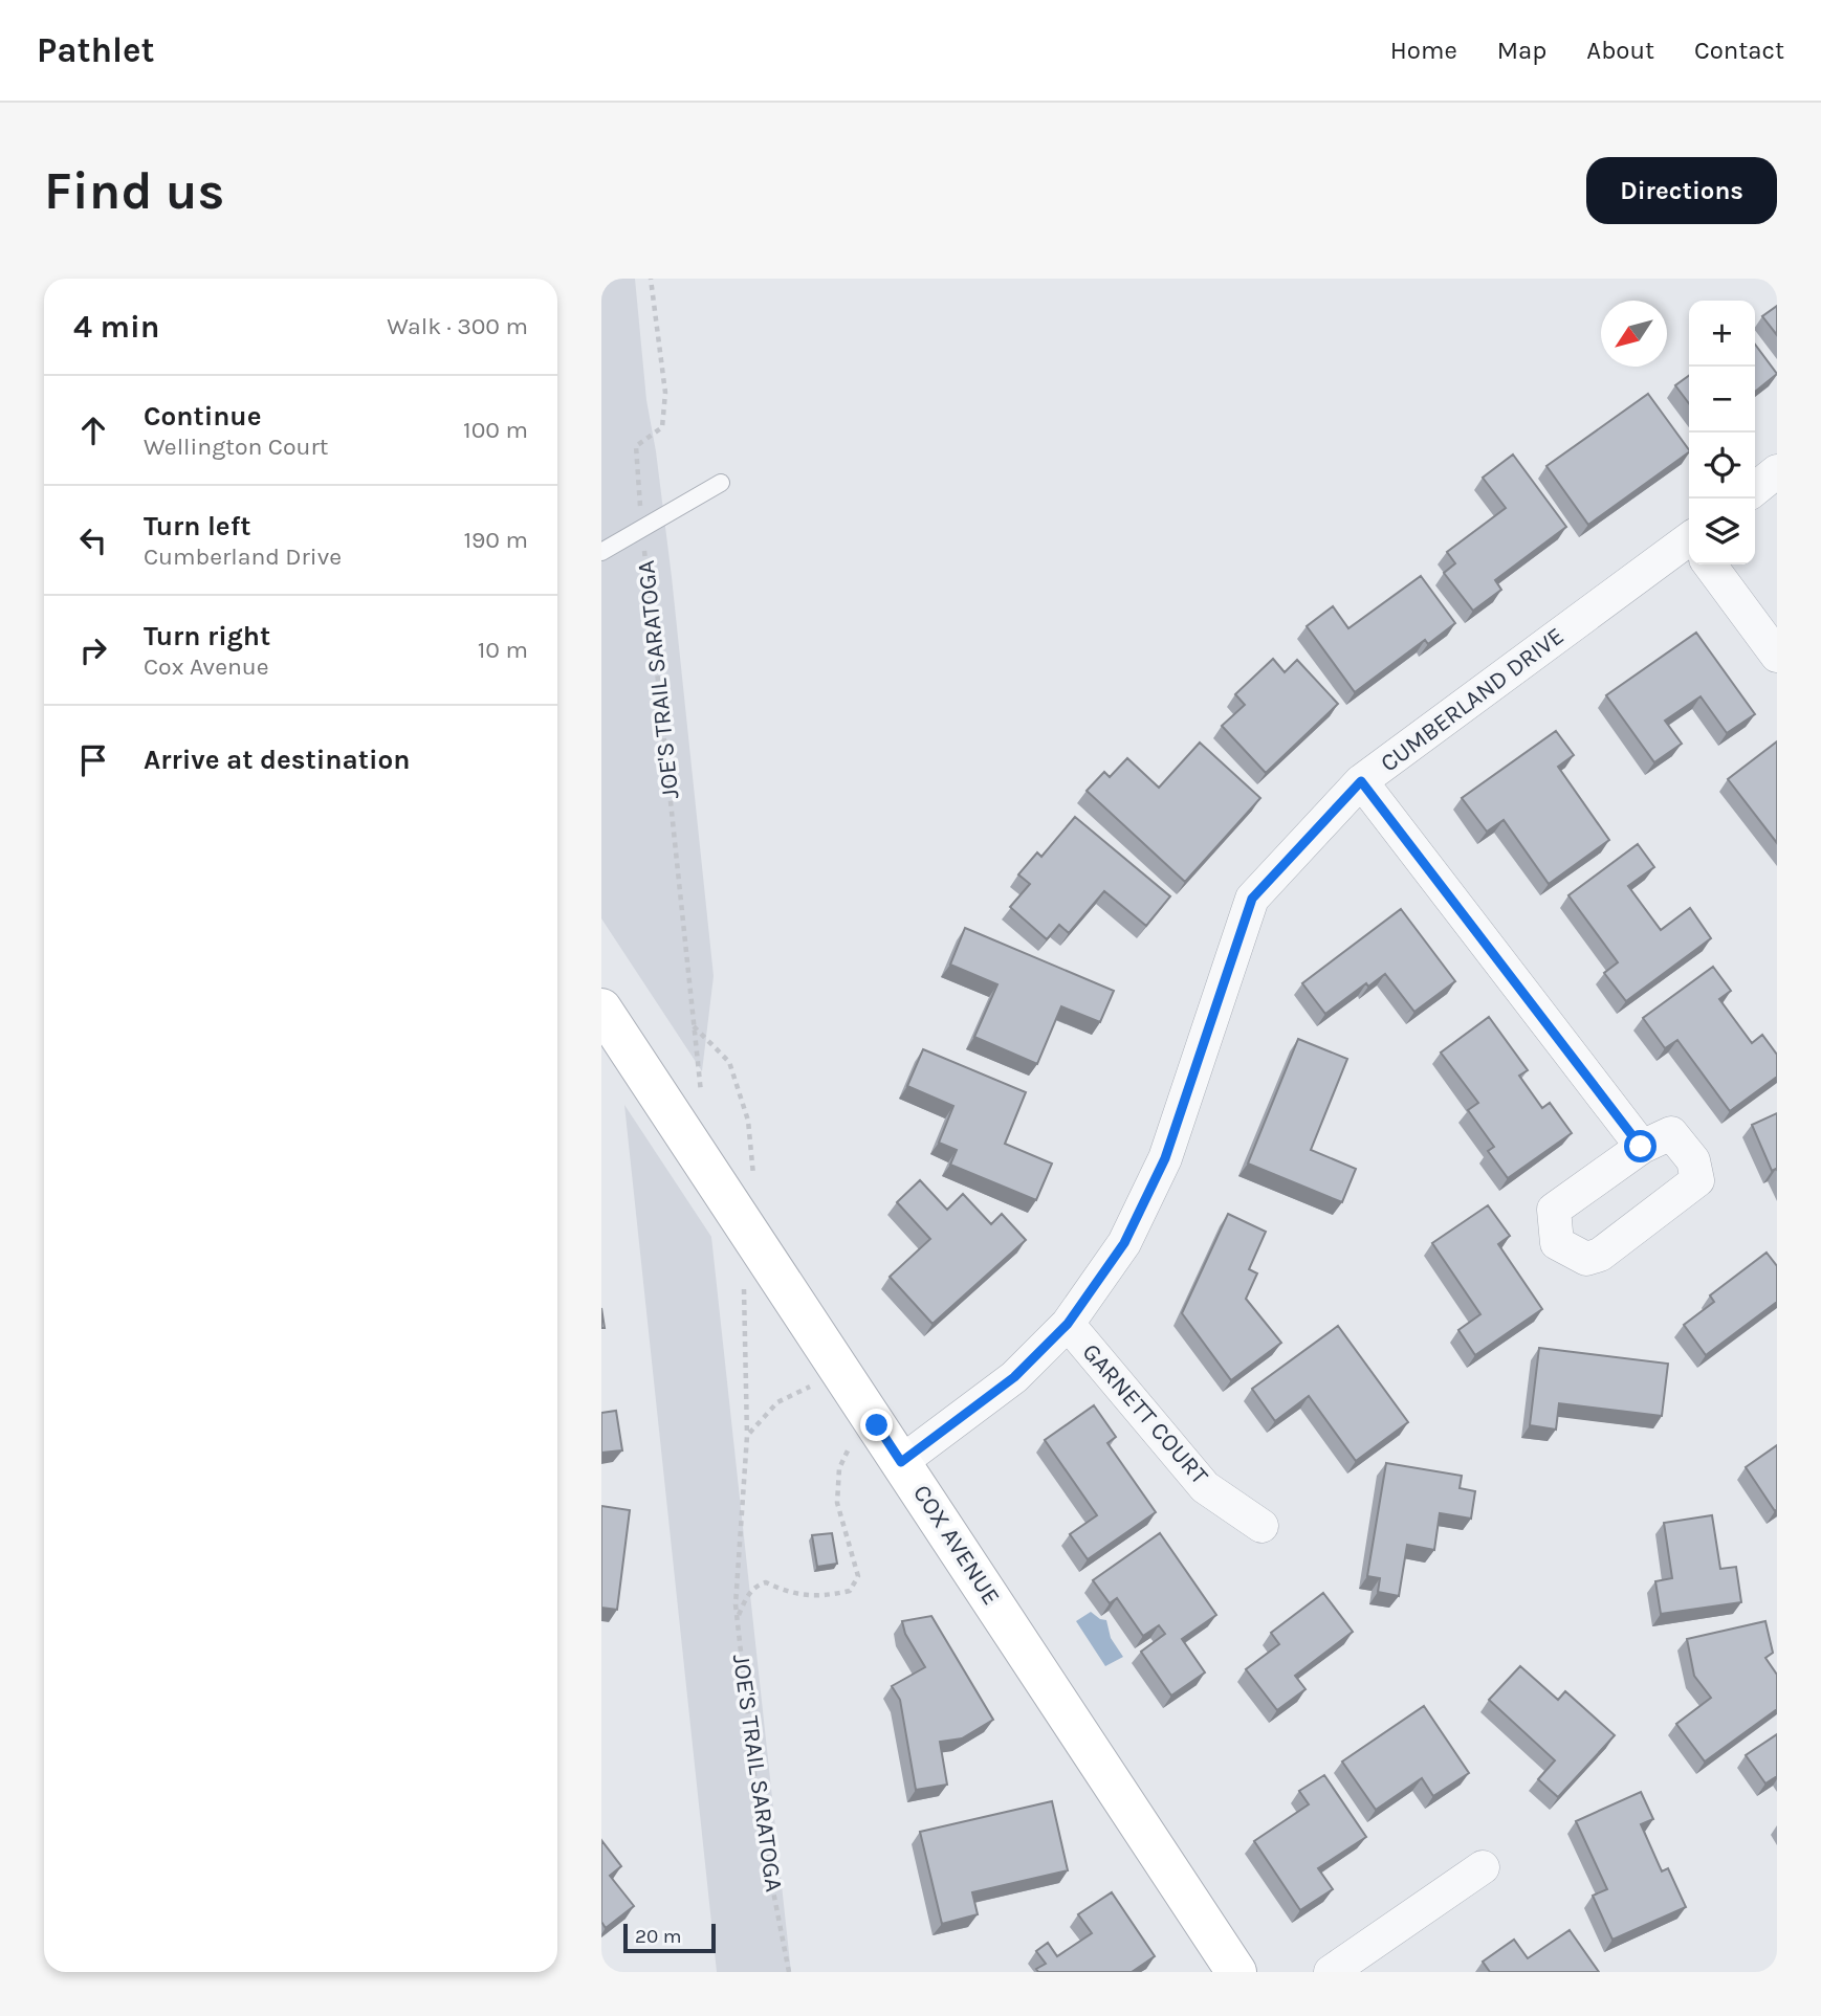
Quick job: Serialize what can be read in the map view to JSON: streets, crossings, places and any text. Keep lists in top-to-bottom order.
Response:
{
  "streets": {
    "main road": ["COX AVENUE"],
    "street": ["CUMBERLAND DRIVE", "GARNETT COURT"],
    "path": ["JOE'S TRAIL SARATOGA"]
  },
  "crossings": [
    ["CUMBERLAND DRIVE", "GARNETT COURT"],
    ["CUMBERLAND DRIVE", "COX AVENUE"]
  ],
  "scale_bar": "20 m",
  "north": "bottom left",
  "page": {
    "header": "Pathlet",
    "nav": [
      "Home",
      "Map",
      "About",
      "Contact"
    ],
    "buttons": "Directions",
    "title": "Find us",
    "heading": ["4 min", "Walk · 300 m"],
    "map_buttons": ["+", "−"],
    "list": [
      ["Continue", "Wellington Court", "100 m"],
      ["Turn left", "Cumberland Drive", "190 m"],
      ["Turn right", "Cox Avenue", "10 m"],
      "Arrive at destination"
    ],
    "scale": "20 m"
  }
}
